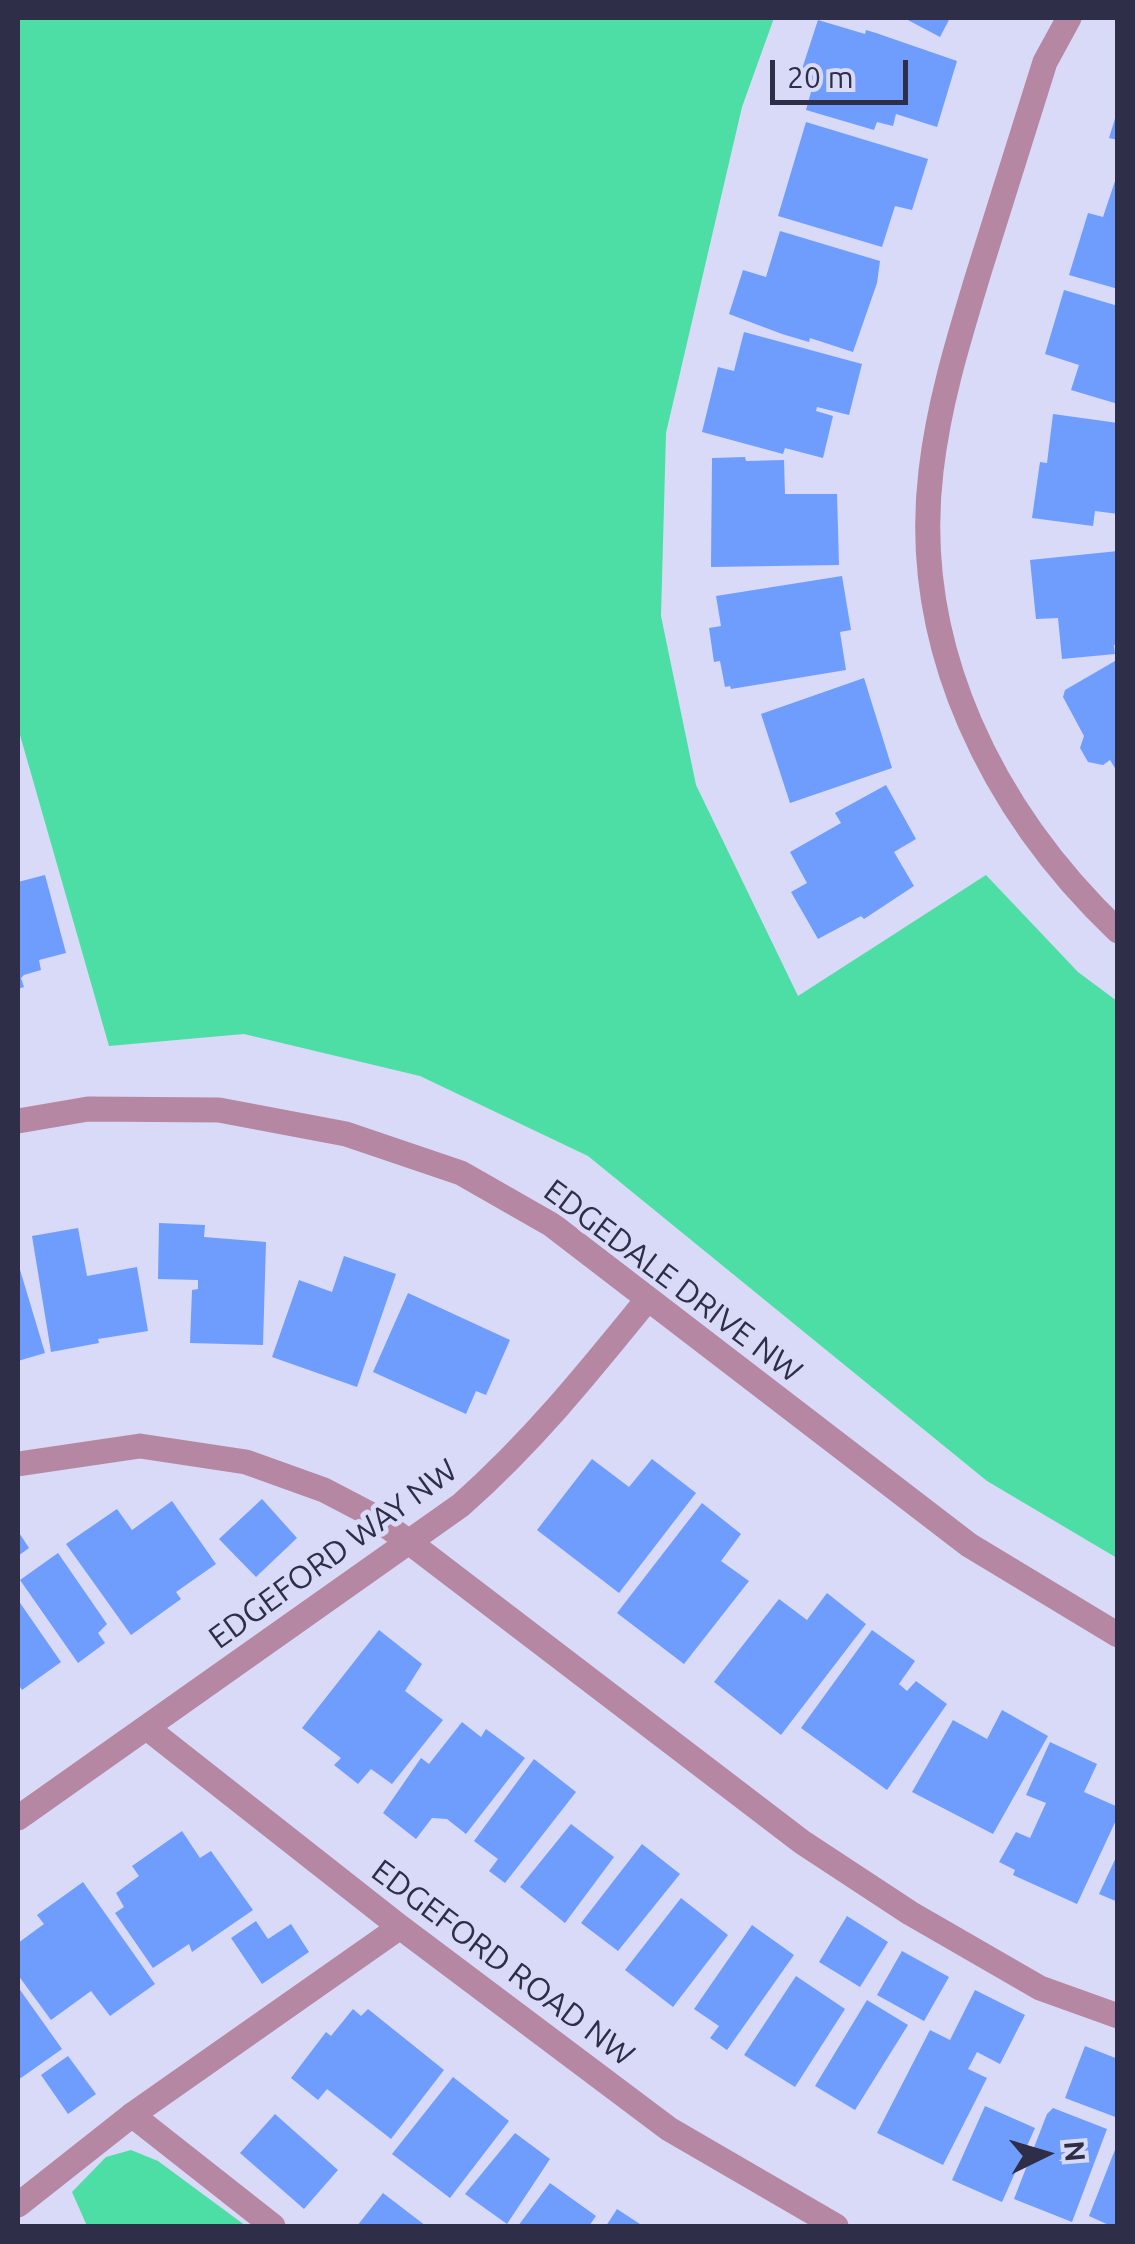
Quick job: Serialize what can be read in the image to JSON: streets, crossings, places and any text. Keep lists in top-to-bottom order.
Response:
{
  "streets": {
    "street": ["EDGEDALE DRIVE NW", "EDGEFORD WAY NW", "EDGEFORD ROAD NW"]
  },
  "crossings": [
    ["EDGEDALE DRIVE NW", "EDGEFORD WAY NW"],
    ["EDGEFORD WAY NW", "EDGEFORD ROAD NW"]
  ],
  "scale_bar": "20 m",
  "north": "right"
}
